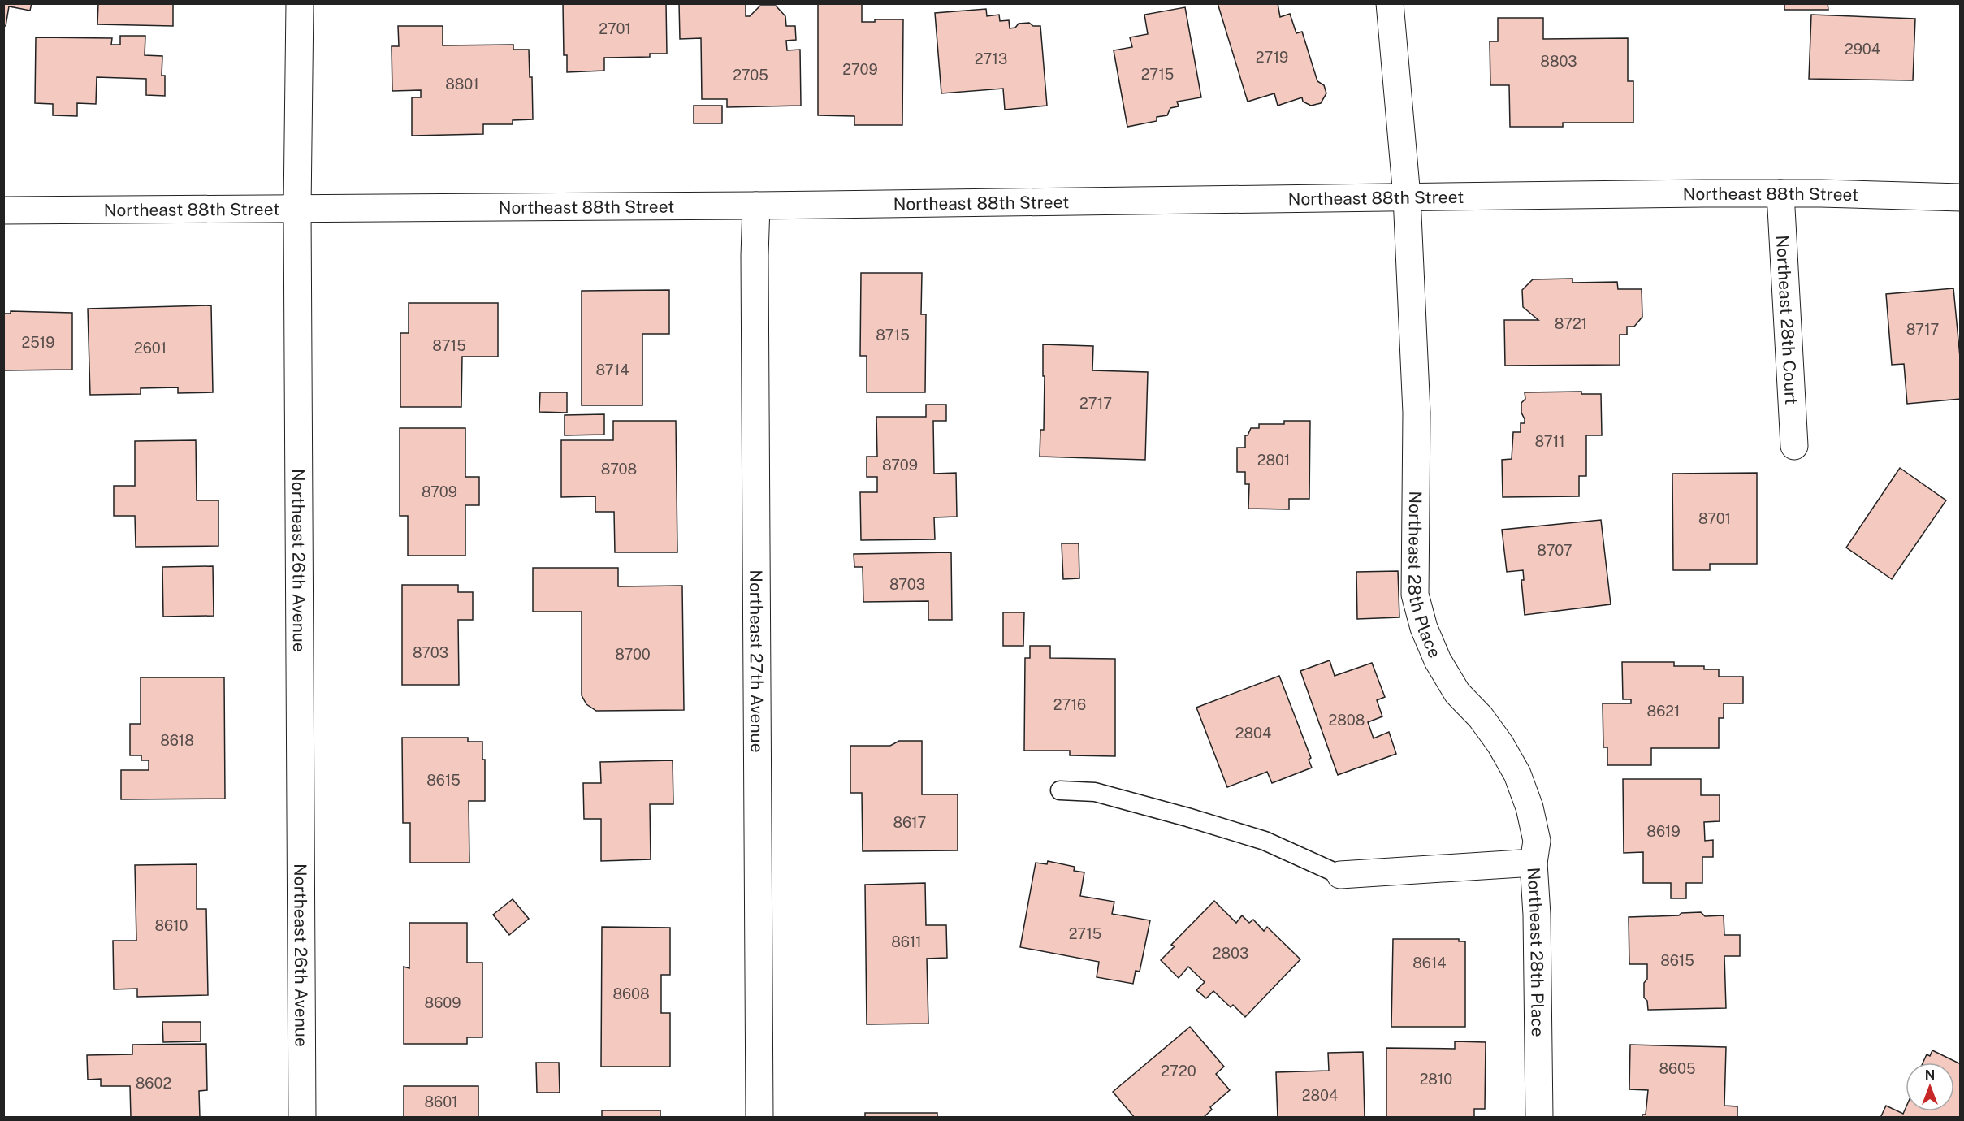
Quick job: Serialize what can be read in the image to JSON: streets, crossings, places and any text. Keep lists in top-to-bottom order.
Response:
{
  "streets": {
    "street": [
      "Northeast 88th Street",
      "Northeast 28th Court",
      "Northeast 26th Avenue",
      "Northeast 28th Place",
      "Northeast 27th Avenue"
    ]
  },
  "crossings": [
    ["Northeast 88th Street", "Northeast 28th Court"],
    ["Northeast 88th Street", "Northeast 26th Avenue"],
    ["Northeast 88th Street", "Northeast 28th Place"],
    ["Northeast 88th Street", "Northeast 27th Avenue"]
  ],
  "house_numbers": [
    "2701",
    "2904",
    "2719",
    "2713",
    "8803",
    "2709",
    "2715",
    "2705",
    "8801",
    "8721",
    "8717",
    "8715",
    "2519",
    "8715",
    "2601",
    "8714",
    "2717",
    "8711",
    "2801",
    "8709",
    "8708",
    "8709",
    "8701",
    "8707",
    "8703",
    "8703",
    "8700",
    "2716",
    "8621",
    "2808",
    "2804",
    "8618",
    "8615",
    "8617",
    "8619",
    "8610",
    "2715",
    "8611",
    "2803",
    "8615",
    "8614",
    "8608",
    "8609",
    "8605",
    "2720",
    "2810",
    "8602",
    "2804",
    "8601"
  ],
  "north": "top"
}
